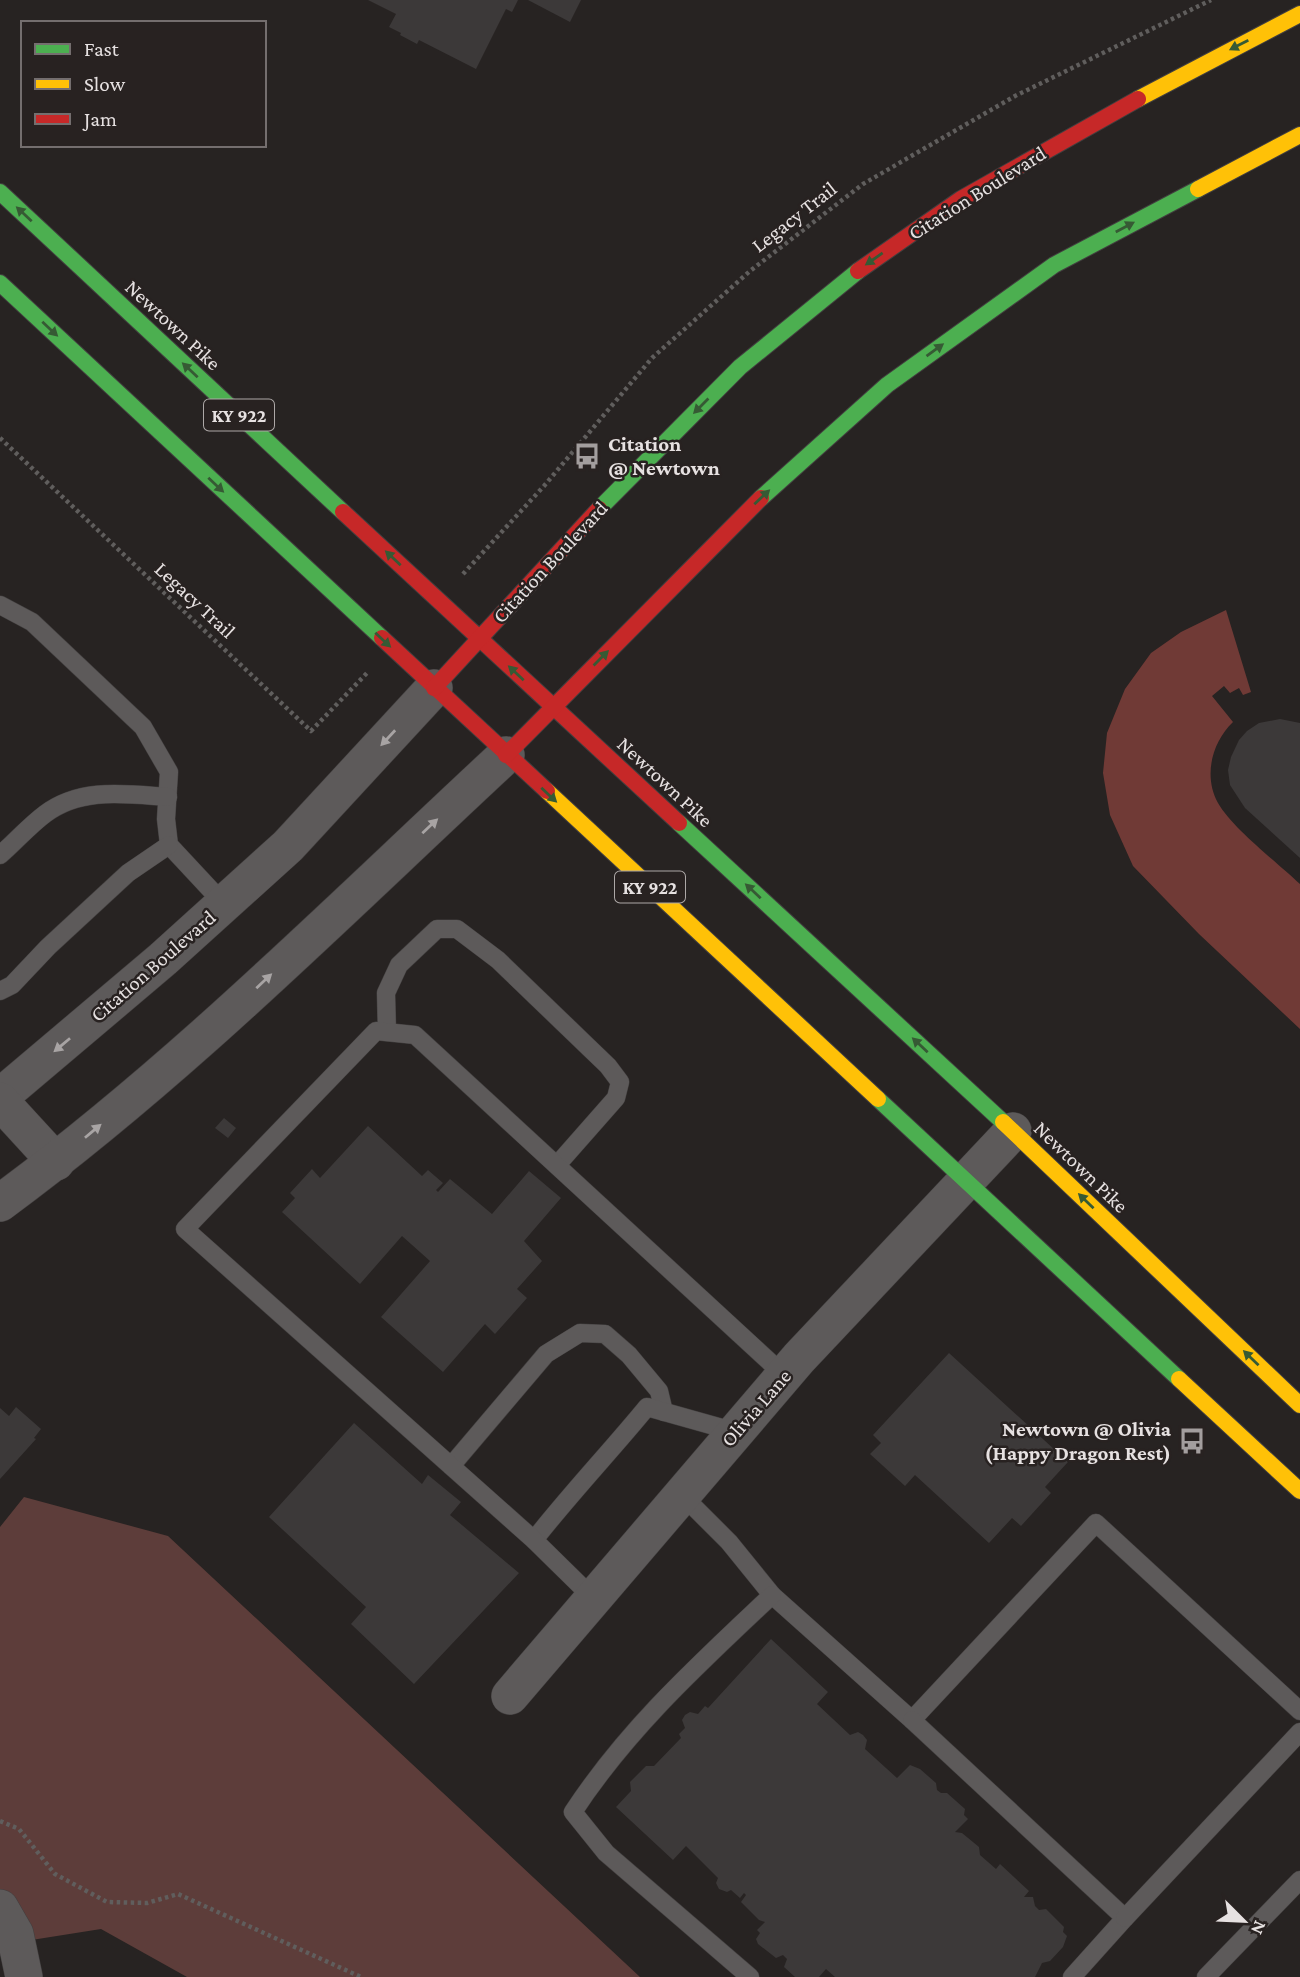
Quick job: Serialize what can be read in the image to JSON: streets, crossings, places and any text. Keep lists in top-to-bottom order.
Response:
{
  "streets": {
    "main road": ["Citation Boulevard", "Newtown Pike", "KY 922"],
    "street": ["Olivia Lane"],
    "path": ["Legacy Trail"]
  },
  "crossings": [
    ["Citation Boulevard", "Newtown Pike"],
    ["Citation Boulevard", "KY 922"],
    ["Newtown Pike", "Olivia Lane"],
    ["KY 922", "Olivia Lane"]
  ],
  "places": {
    "bus stop": ["Citation @ Newtown", "Newtown @ Olivia (Happy Dragon Rest)"]
  },
  "legend": ["Fast", "Slow", "Jam"],
  "north": "bottom right"
}
